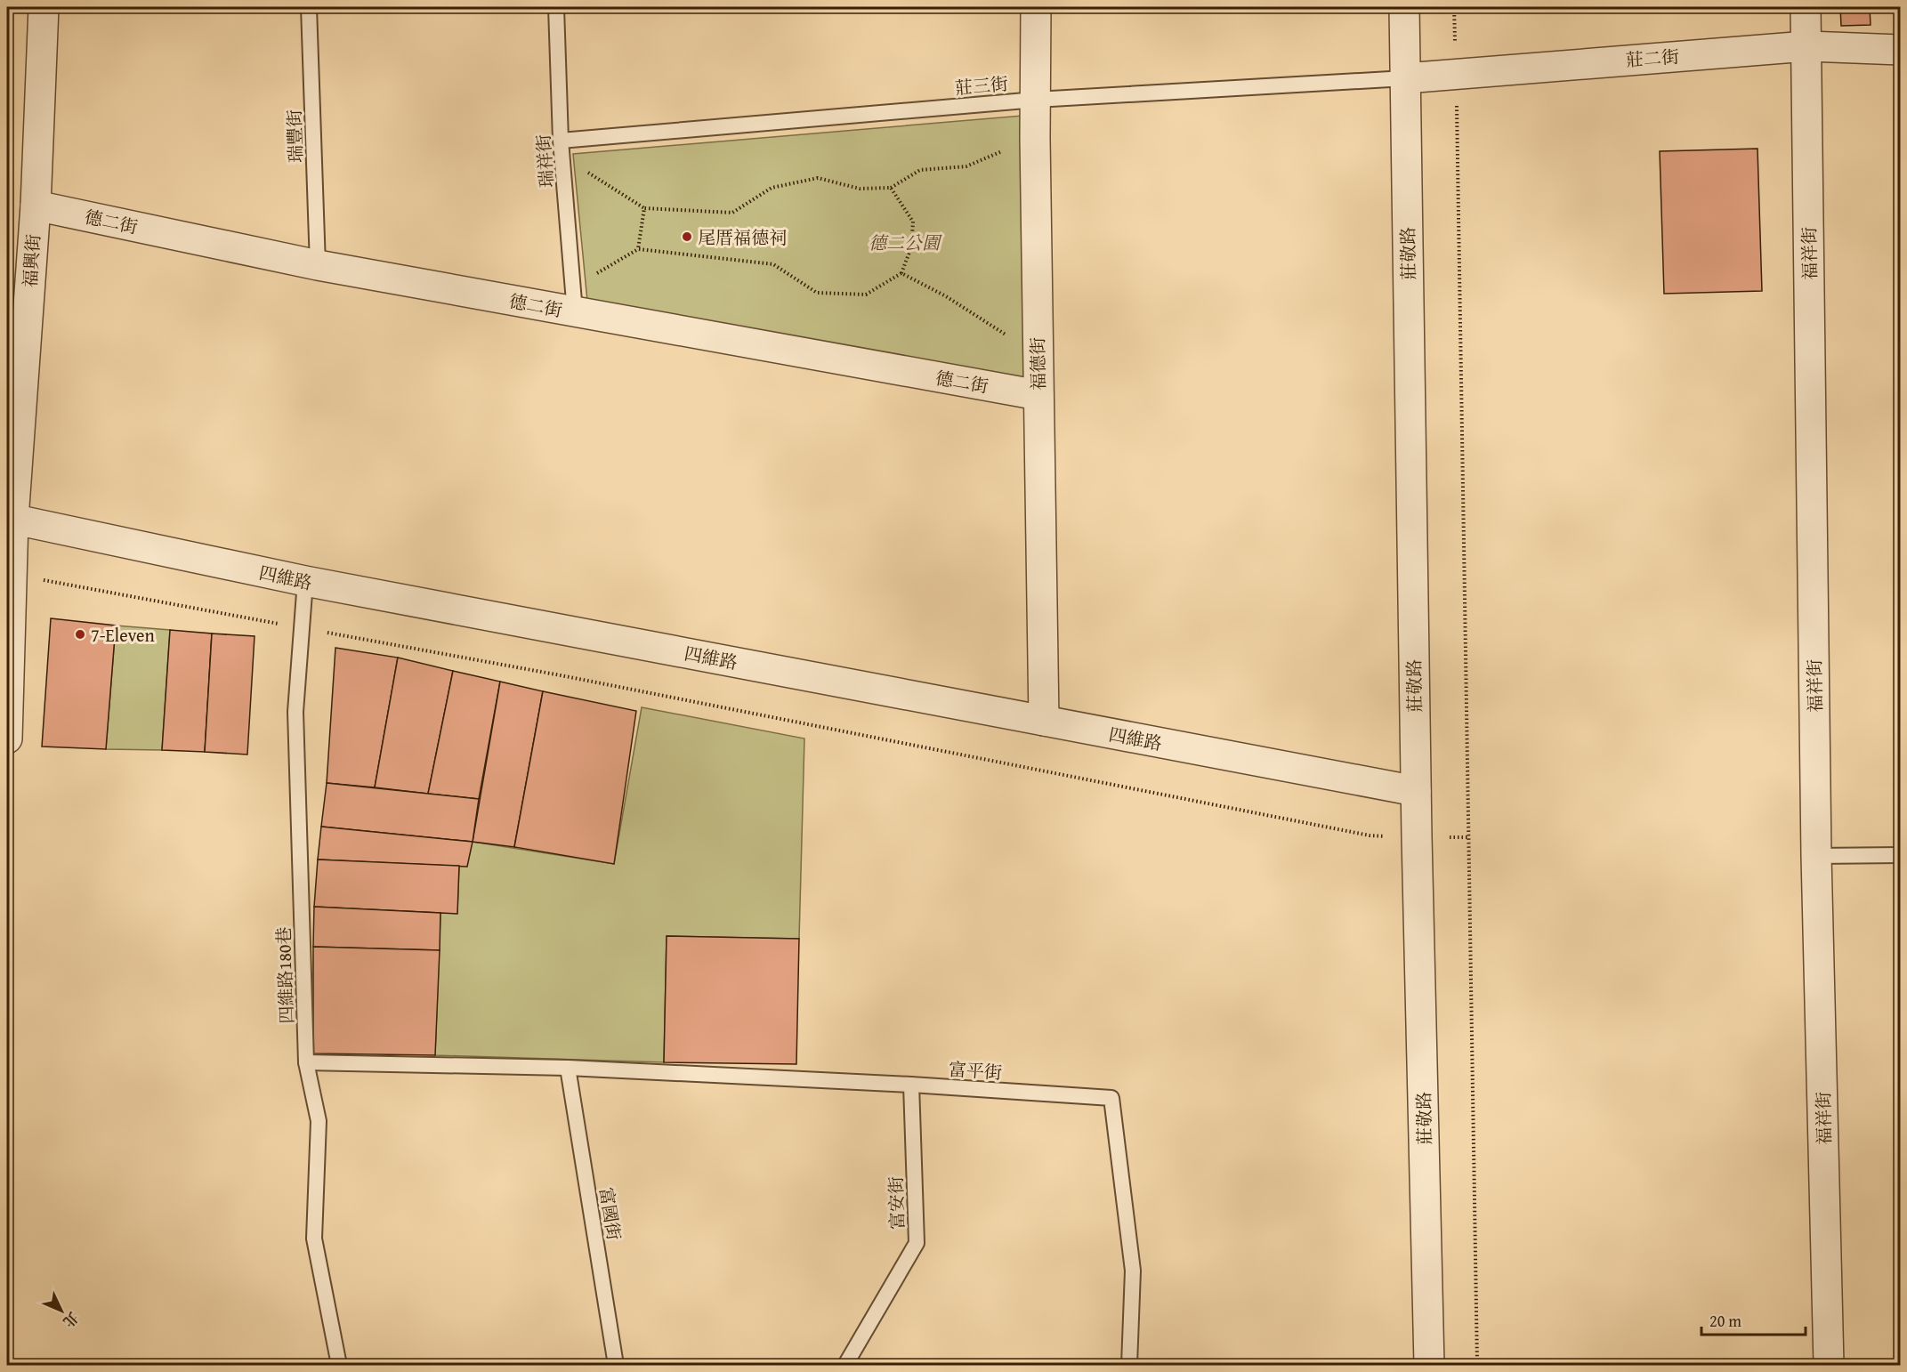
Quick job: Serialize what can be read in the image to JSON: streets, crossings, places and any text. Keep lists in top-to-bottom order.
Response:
{
  "streets": {
    "street": [
      "莊二街",
      "德二街",
      "莊敬路",
      "福祥街",
      "福興街",
      "福德街",
      "四維路"
    ],
    "lane": [
      "莊三街",
      "瑞豐街",
      "瑞祥街",
      "四維路180巷",
      "富平街",
      "富安街",
      "富國街"
    ]
  },
  "crossings": [
    ["莊二街", "莊三街"],
    ["莊二街", "莊敬路"],
    ["莊二街", "福祥街"],
    ["莊三街", "瑞祥街"],
    ["莊三街", "莊敬路"],
    ["莊三街", "福德街"],
    ["瑞豐街", "德二街"],
    ["瑞祥街", "德二街"],
    ["德二街", "福興街"],
    ["德二街", "福德街"],
    ["莊敬路", "四維路"],
    ["福興街", "四維路"],
    ["福德街", "四維路"],
    ["四維路", "四維路180巷"],
    ["四維路180巷", "富平街"],
    ["富平街", "富安街"],
    ["富平街", "富國街"]
  ],
  "parks": ["德二公園"],
  "places": ["尾厝福德祠", "7-Eleven"],
  "scale_bar": "20 m",
  "north": "bottom right"
}
